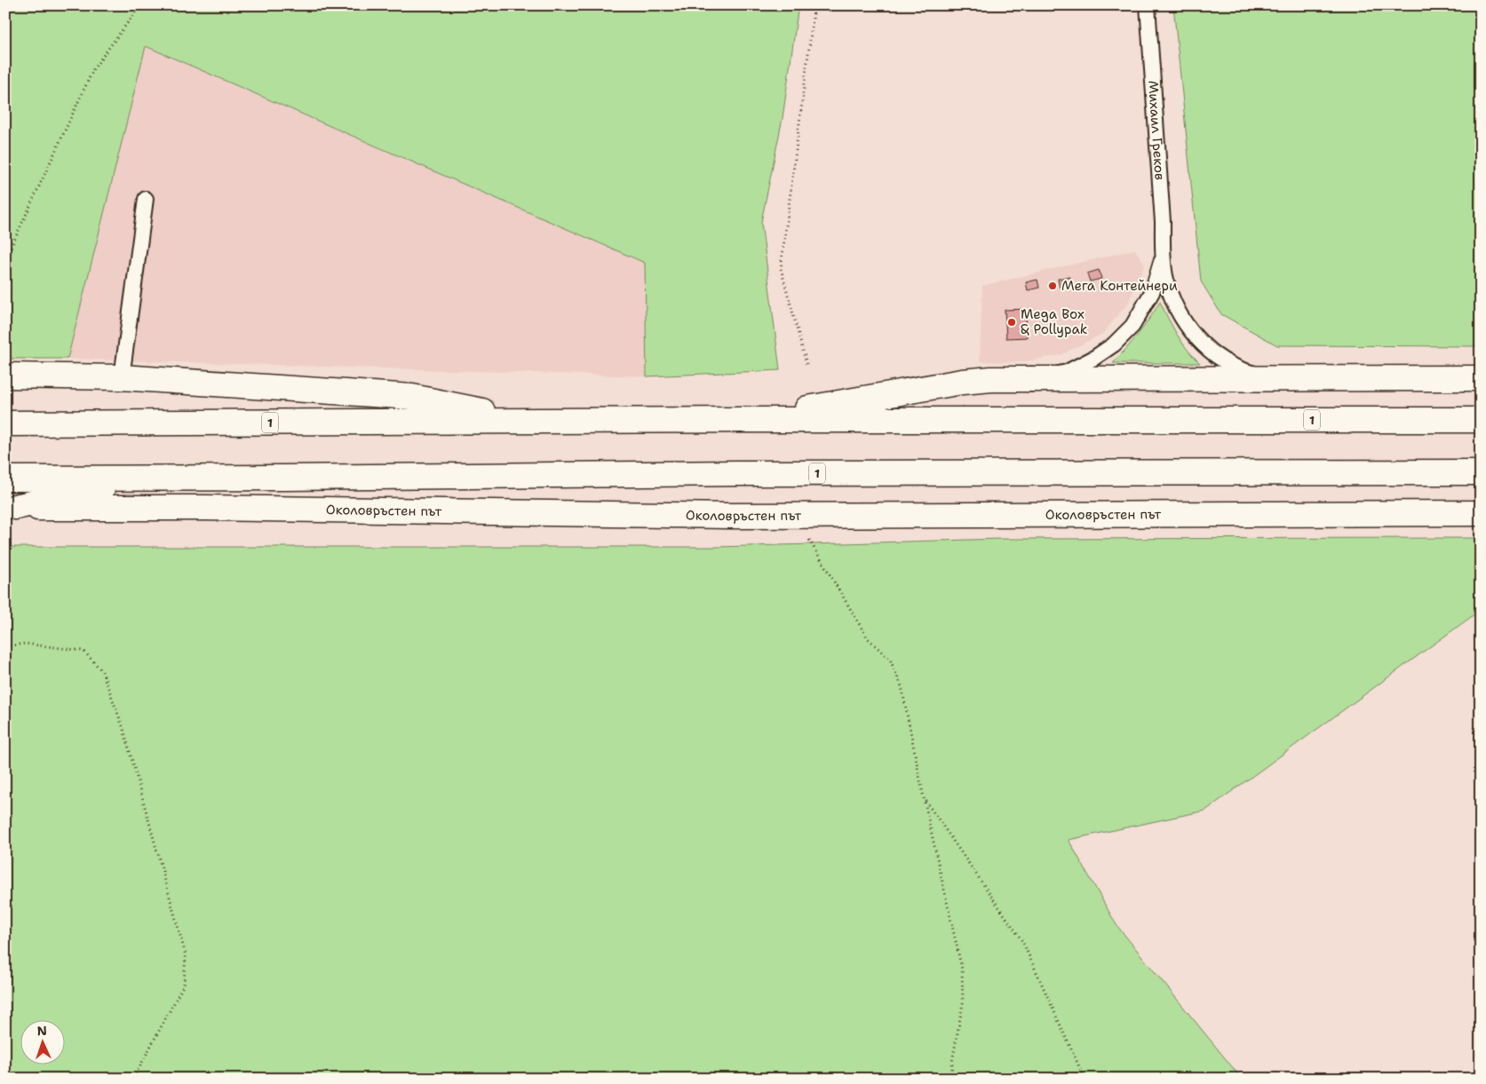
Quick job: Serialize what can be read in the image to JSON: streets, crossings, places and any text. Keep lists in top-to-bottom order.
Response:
{
  "streets": {
    "main road": ["1", "Околовръстен път"],
    "lane": ["Михаил Греков"]
  },
  "places": ["Мега Контейнери", "Mega Box & Pollypak"],
  "north": "top"
}
